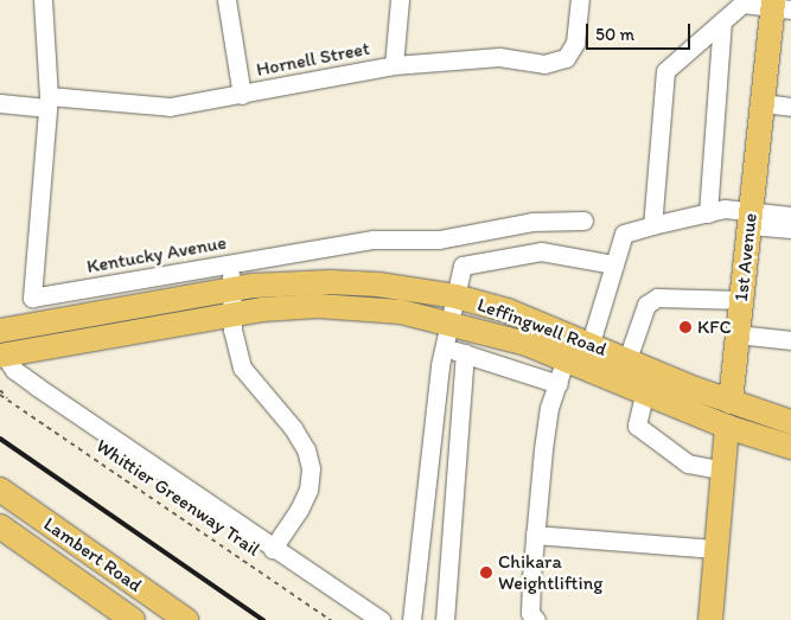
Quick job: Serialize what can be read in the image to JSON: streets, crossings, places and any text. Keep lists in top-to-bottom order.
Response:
{
  "streets": {
    "main road": ["1st Avenue", "Leffingwell Road", "Lambert Road"],
    "street": ["Hornell Street", "Kentucky Avenue"],
    "path": ["Whittier Greenway Trail"]
  },
  "crossings": [
    ["Hornell Street", "Kentucky Avenue"],
    ["1st Avenue", "Leffingwell Road"]
  ],
  "places": ["KFC", "Chikara Weightlifting"],
  "scale_bar": "50 m"
}
